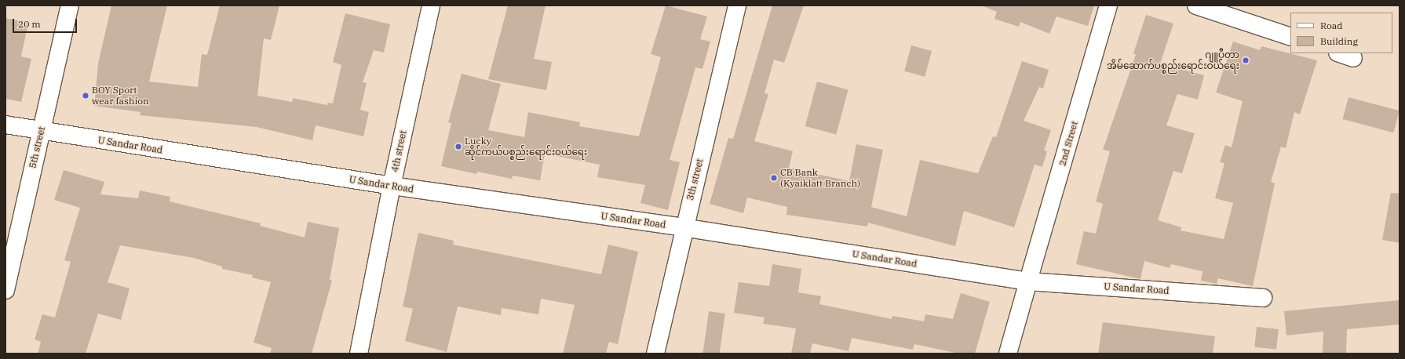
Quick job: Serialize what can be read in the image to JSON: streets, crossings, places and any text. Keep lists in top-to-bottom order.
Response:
{
  "streets": {
    "street": [
      "2nd Street",
      "U Sandar Road",
      "5th street",
      "4th street",
      "3th street"
    ]
  },
  "crossings": [
    ["2nd Street", "U Sandar Road"],
    ["U Sandar Road", "5th street"],
    ["U Sandar Road", "4th street"],
    ["U Sandar Road", "3th street"]
  ],
  "places": [
    "ဂျူပီတာ အိမ်ဆောက်ပစ္စည်းရောင်းဝယ်ရေး",
    "BOY Sport wear fashion",
    "Lucky ဆိုင်ကယ်ပစ္စည်းရောင်း၀ယ်ရေး",
    "CB Bank (Kyaiklatt Branch)"
  ],
  "legend": ["Road", "Building"],
  "scale_bar": "20 m"
}
